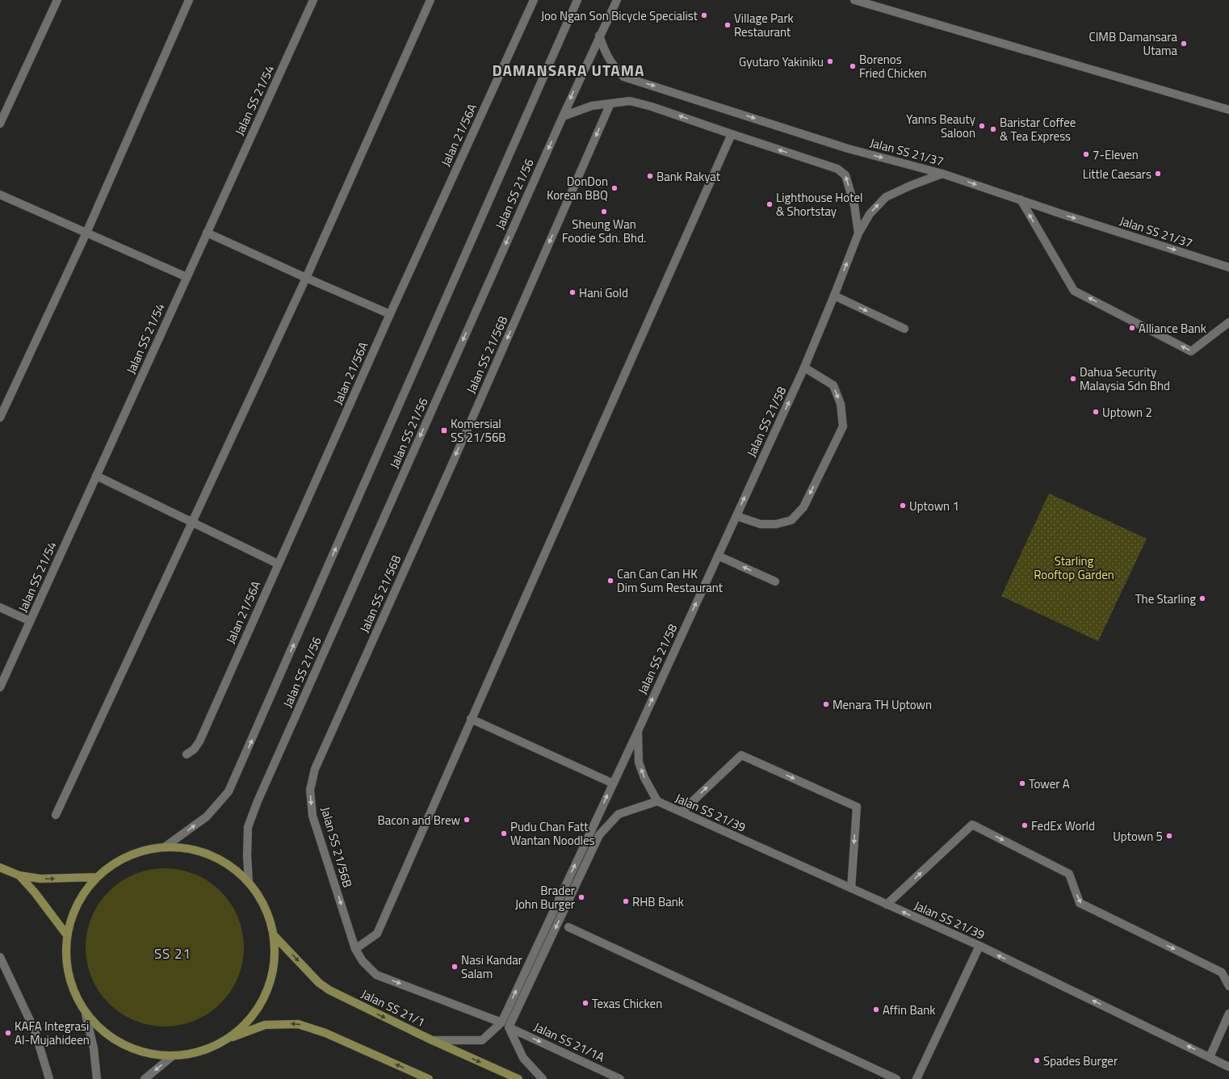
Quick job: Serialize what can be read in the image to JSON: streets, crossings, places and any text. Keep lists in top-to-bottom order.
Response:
{
  "streets": {
    "street": [
      "Jalan SS 21/54",
      "Jalan 21/56A",
      "Jalan SS 21/37",
      "Jalan SS 21/56",
      "Jalan SS 21/56B",
      "Jalan SS 21/58",
      "Jalan SS 21/39",
      "Jalan SS 21/1",
      "Jalan SS 21/1A"
    ]
  },
  "crossings": [
    ["Jalan SS 21/37", "Jalan SS 21/56"],
    ["Jalan SS 21/37", "Jalan SS 21/58"],
    ["Jalan SS 21/56B", "Jalan SS 21/58"],
    ["Jalan SS 21/58", "Jalan SS 21/39"],
    ["Jalan SS 21/58", "Jalan SS 21/1"],
    ["Jalan SS 21/39", "Jalan SS 21/1A"]
  ],
  "one_way": [
    "Jalan SS 21/37",
    "Jalan SS 21/56B",
    "Jalan SS 21/58",
    "Jalan SS 21/1A"
  ],
  "districts": ["DAMANSARA UTAMA", "SS 21"],
  "parks": ["Starling Rooftop Garden"],
  "places": {
    "other": [
      "Joo Ngan Son Bicycle Specialist",
      "Village Park Restaurant",
      "CIMB Damansara Utama",
      "Gyutaro Yakiniku",
      "Borenos Fried Chicken",
      "Yanns Beauty Saloon",
      "Baristar Coffee & Tea Express",
      "7-Eleven",
      "Little Caesars",
      "Bank Rakyat",
      "DonDon Korean BBQ",
      "Lighthouse Hotel & Shortstay",
      "Sheung Wan Foodie Sdn. Bhd.",
      "Hani Gold",
      "Alliance Bank",
      "Dahua Security Malaysia Sdn Bhd",
      "Uptown 2",
      "Uptown 1",
      "Can Can Can HK Dim Sum Restaurant",
      "The Starling",
      "Menara TH Uptown",
      "Tower A",
      "Bacon and Brew",
      "FedEx World",
      "Pudu Chan Fatt Wantan Noodles",
      "Uptown 5",
      "Brader John Burger",
      "RHB Bank",
      "Nasi Kandar Salam",
      "Texas Chicken",
      "Affin Bank",
      "KAFA Integrasi Al-Mujahideen",
      "Spades Burger"
    ],
    "transit": ["Komersial SS 21/56B"]
  }
}
